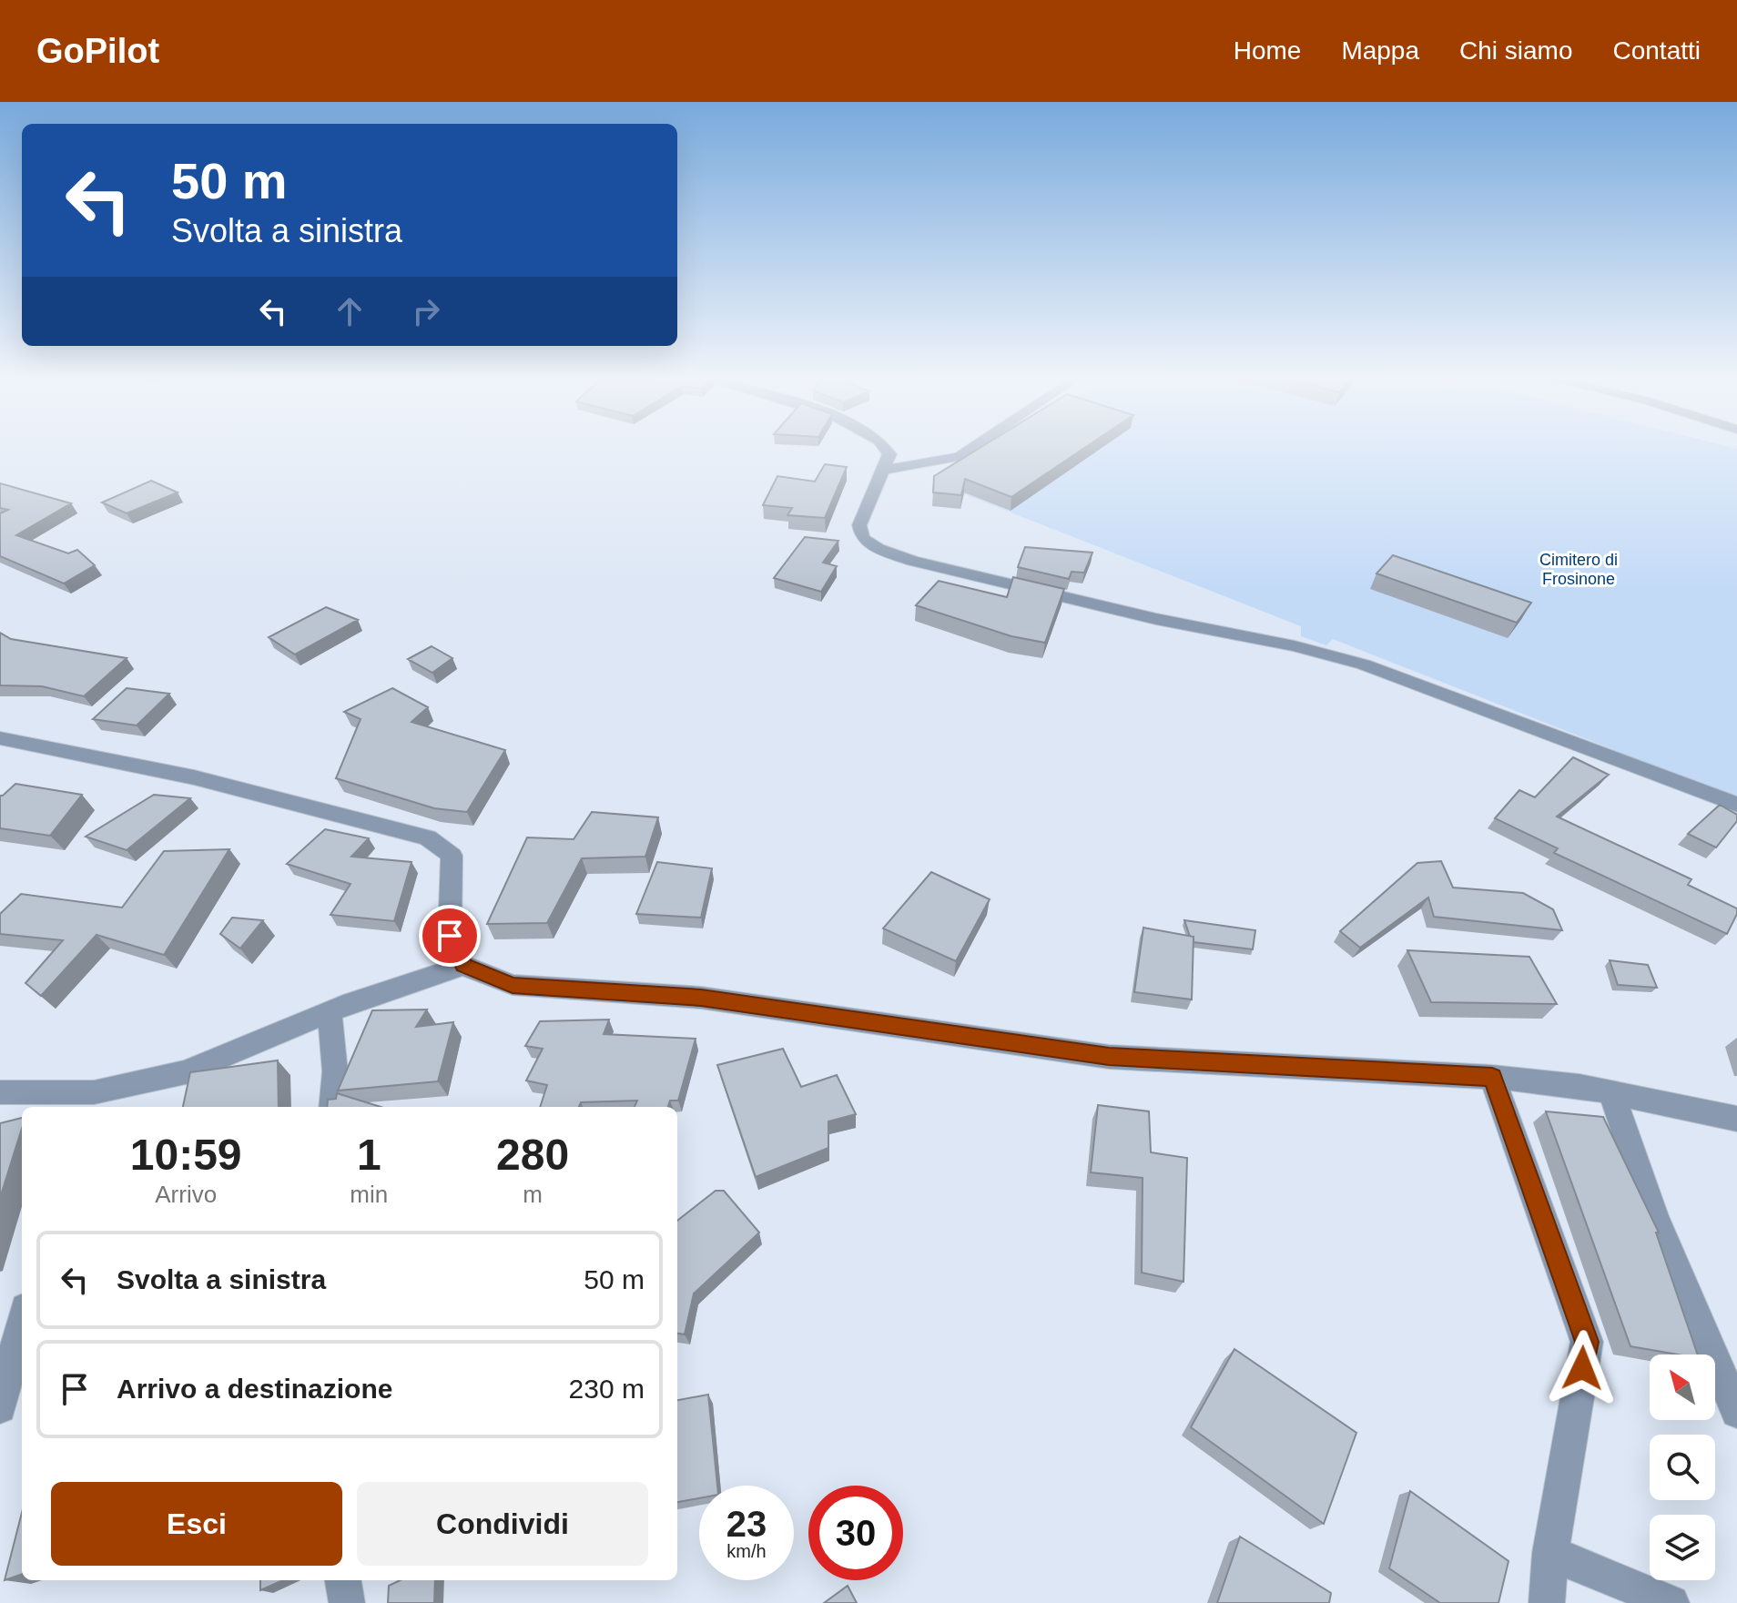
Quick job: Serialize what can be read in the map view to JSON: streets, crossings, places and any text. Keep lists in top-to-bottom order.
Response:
{
  "parks": ["Cimitero di Frosinone"],
  "north": "top left",
  "page": {
    "header": "GoPilot",
    "nav": [
      "Home",
      "Mappa",
      "Chi siamo",
      "Contatti"
    ],
    "turn": ["50 m", "Svolta a sinistra"],
    "eta": [
      "10:59",
      "Arrivo",
      "1",
      "min",
      "280",
      "m"
    ],
    "list": [
      {
        "name": "Svolta a sinistra",
        "value": "50 m"
      },
      {
        "name": "Arrivo a destinazione",
        "value": "230 m"
      }
    ],
    "buttons": ["Esci", "Condividi"],
    "speed": "23 km/h",
    "limit": "30"
  }
}
